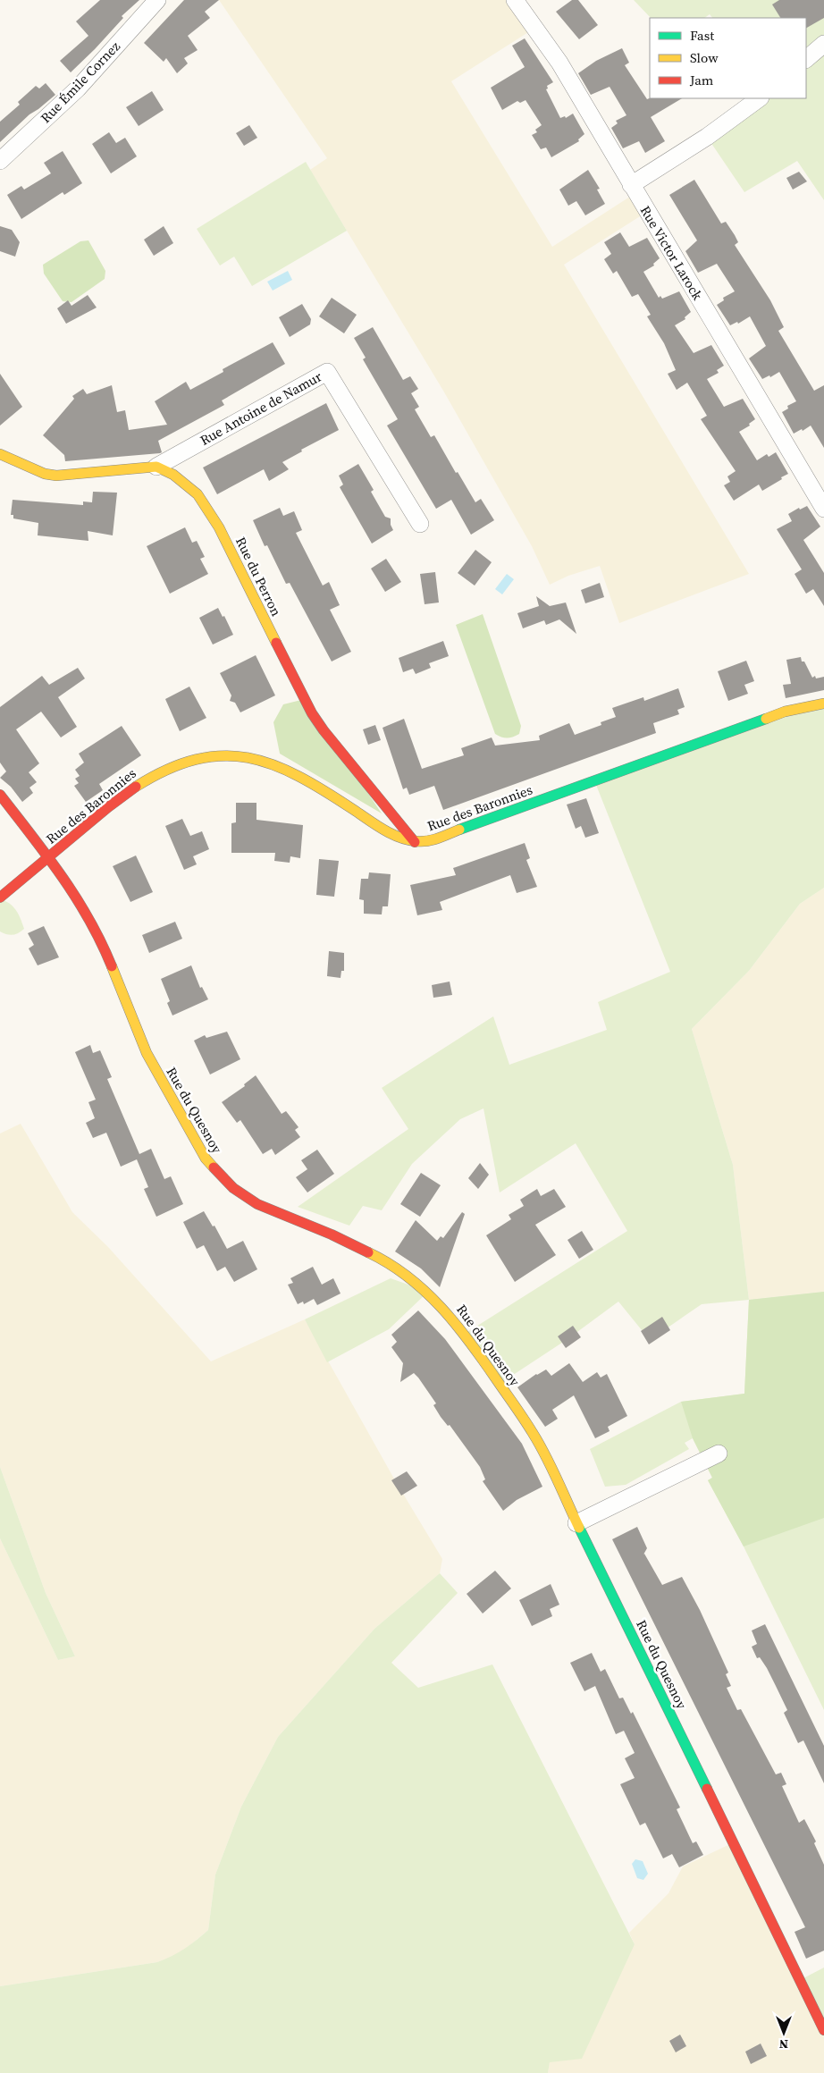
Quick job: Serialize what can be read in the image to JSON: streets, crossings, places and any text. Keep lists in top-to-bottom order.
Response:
{
  "streets": {
    "street": [
      "Rue Émile Cornez",
      "Rue Victor Larock",
      "Rue Antoine de Namur",
      "Rue du Perron",
      "Rue des Baronnies",
      "Rue du Quesnoy"
    ]
  },
  "crossings": [
    ["Rue Antoine de Namur", "Rue du Perron"],
    ["Rue du Perron", "Rue des Baronnies"],
    ["Rue des Baronnies", "Rue du Quesnoy"]
  ],
  "legend": ["Fast", "Slow", "Jam"],
  "north": "bottom"
}
